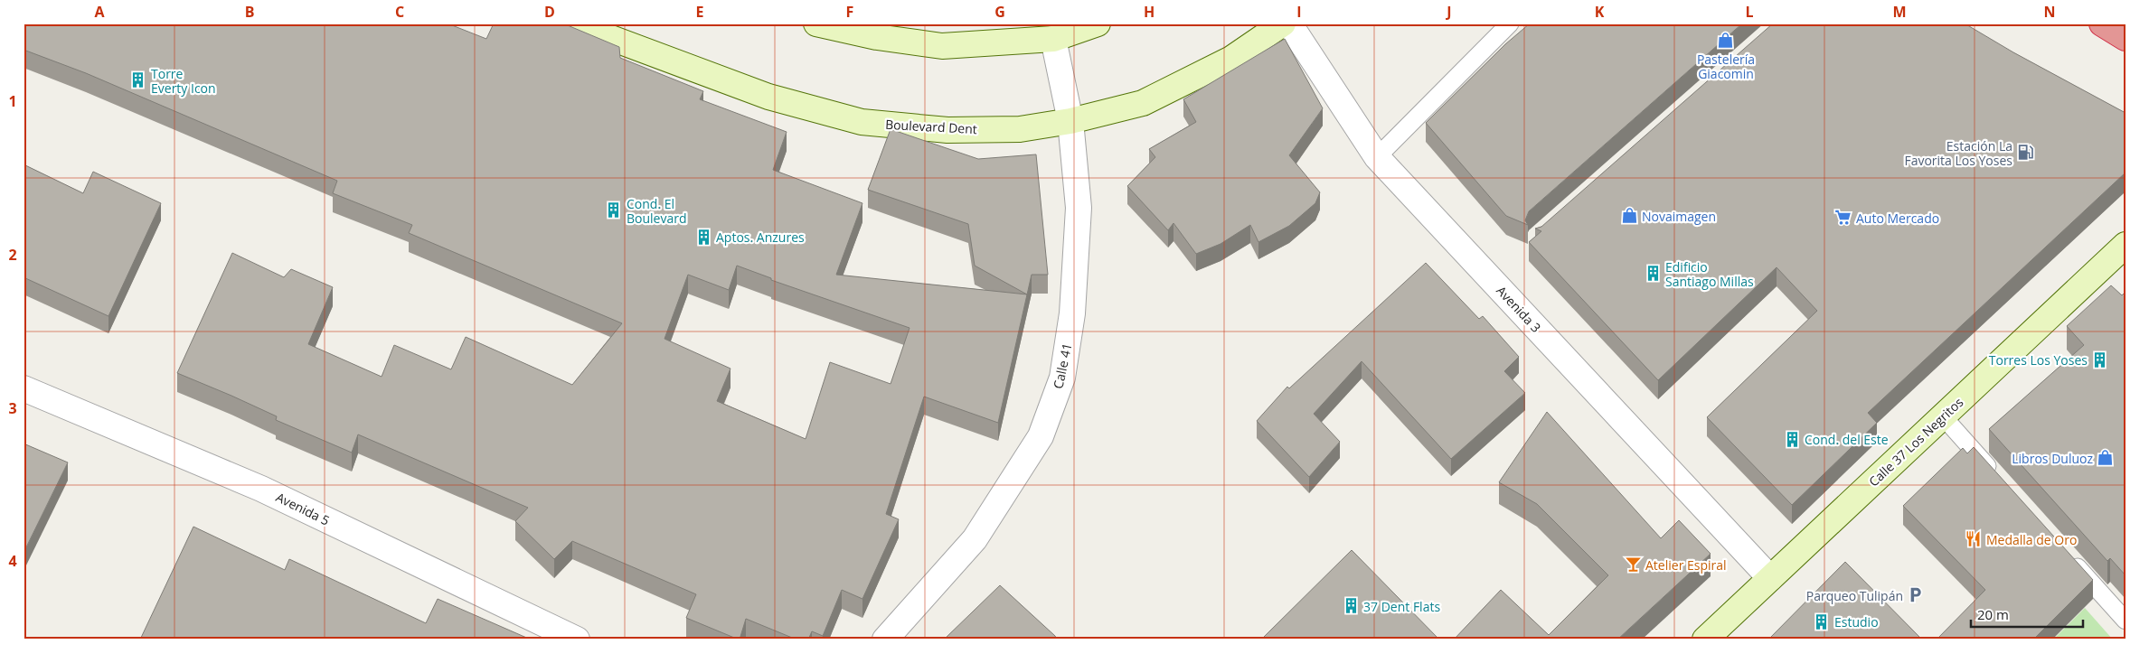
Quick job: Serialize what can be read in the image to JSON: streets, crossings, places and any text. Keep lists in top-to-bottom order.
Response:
{
  "streets": {
    "street": [
      "Boulevard Dent",
      "Avenida 3",
      "Calle 41",
      "Calle 37 Los Negritos",
      "Avenida 5"
    ]
  },
  "crossings": [
    ["Boulevard Dent", "Calle 41"],
    ["Avenida 3", "Calle 37 Los Negritos"]
  ],
  "places": {
    "shop": ["Pastelería Giacomin", "Novaimagen", "Libros Duluoz"],
    "building": [
      "Torre Everty Icon",
      "Cond. El Boulevard",
      "Aptos. Anzures",
      "Edificio Santiago Millas",
      "Torres Los Yoses",
      "Cond. del Este",
      "37 Dent Flats",
      "Estudio"
    ],
    "fuel station": ["Estación La Favorita Los Yoses"],
    "supermarket": ["Auto Mercado"],
    "restaurant": ["Medalla de Oro"],
    "bar": ["Atelier Espiral"],
    "parking": ["Parqueo Tulipán"]
  },
  "scale_bar": "20 m",
  "grid": {
    "columns": [
      "A",
      "B",
      "C",
      "D",
      "E",
      "F",
      "G",
      "H",
      "I",
      "J",
      "K",
      "L",
      "M",
      "N"
    ],
    "rows": [
      "1",
      "2",
      "3",
      "4"
    ]
  }
}
